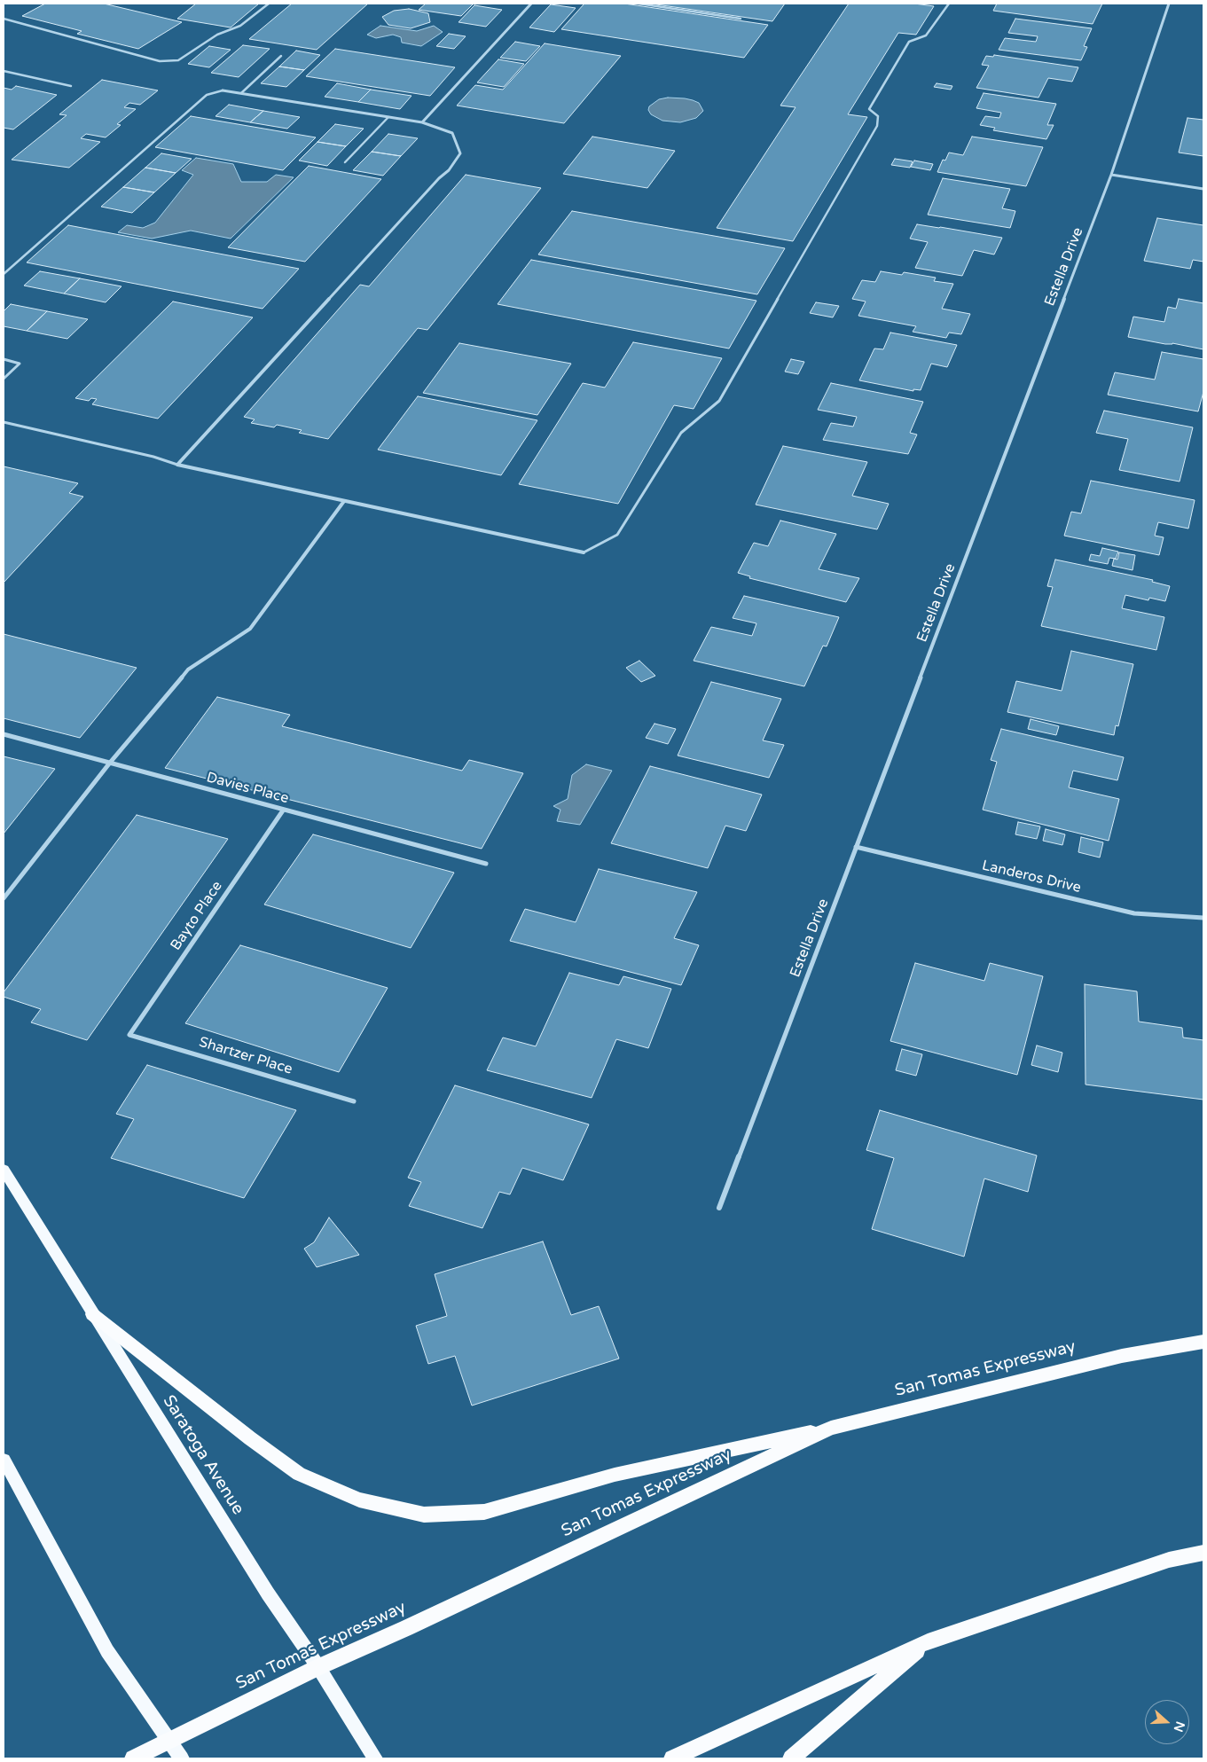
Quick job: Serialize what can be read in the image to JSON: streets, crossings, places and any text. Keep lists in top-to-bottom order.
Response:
{
  "streets": {
    "highway": ["San Tomas Expressway"],
    "main road": ["Saratoga Avenue"],
    "street": [
      "Estella Drive",
      "Davies Place",
      "Landeros Drive",
      "Bayto Place",
      "Shartzer Place"
    ]
  },
  "crossings": [
    ["Estella Drive", "Landeros Drive"],
    ["Davies Place", "Bayto Place"],
    ["Bayto Place", "Shartzer Place"],
    ["San Tomas Expressway", "Saratoga Avenue"]
  ],
  "north": "right"
}
